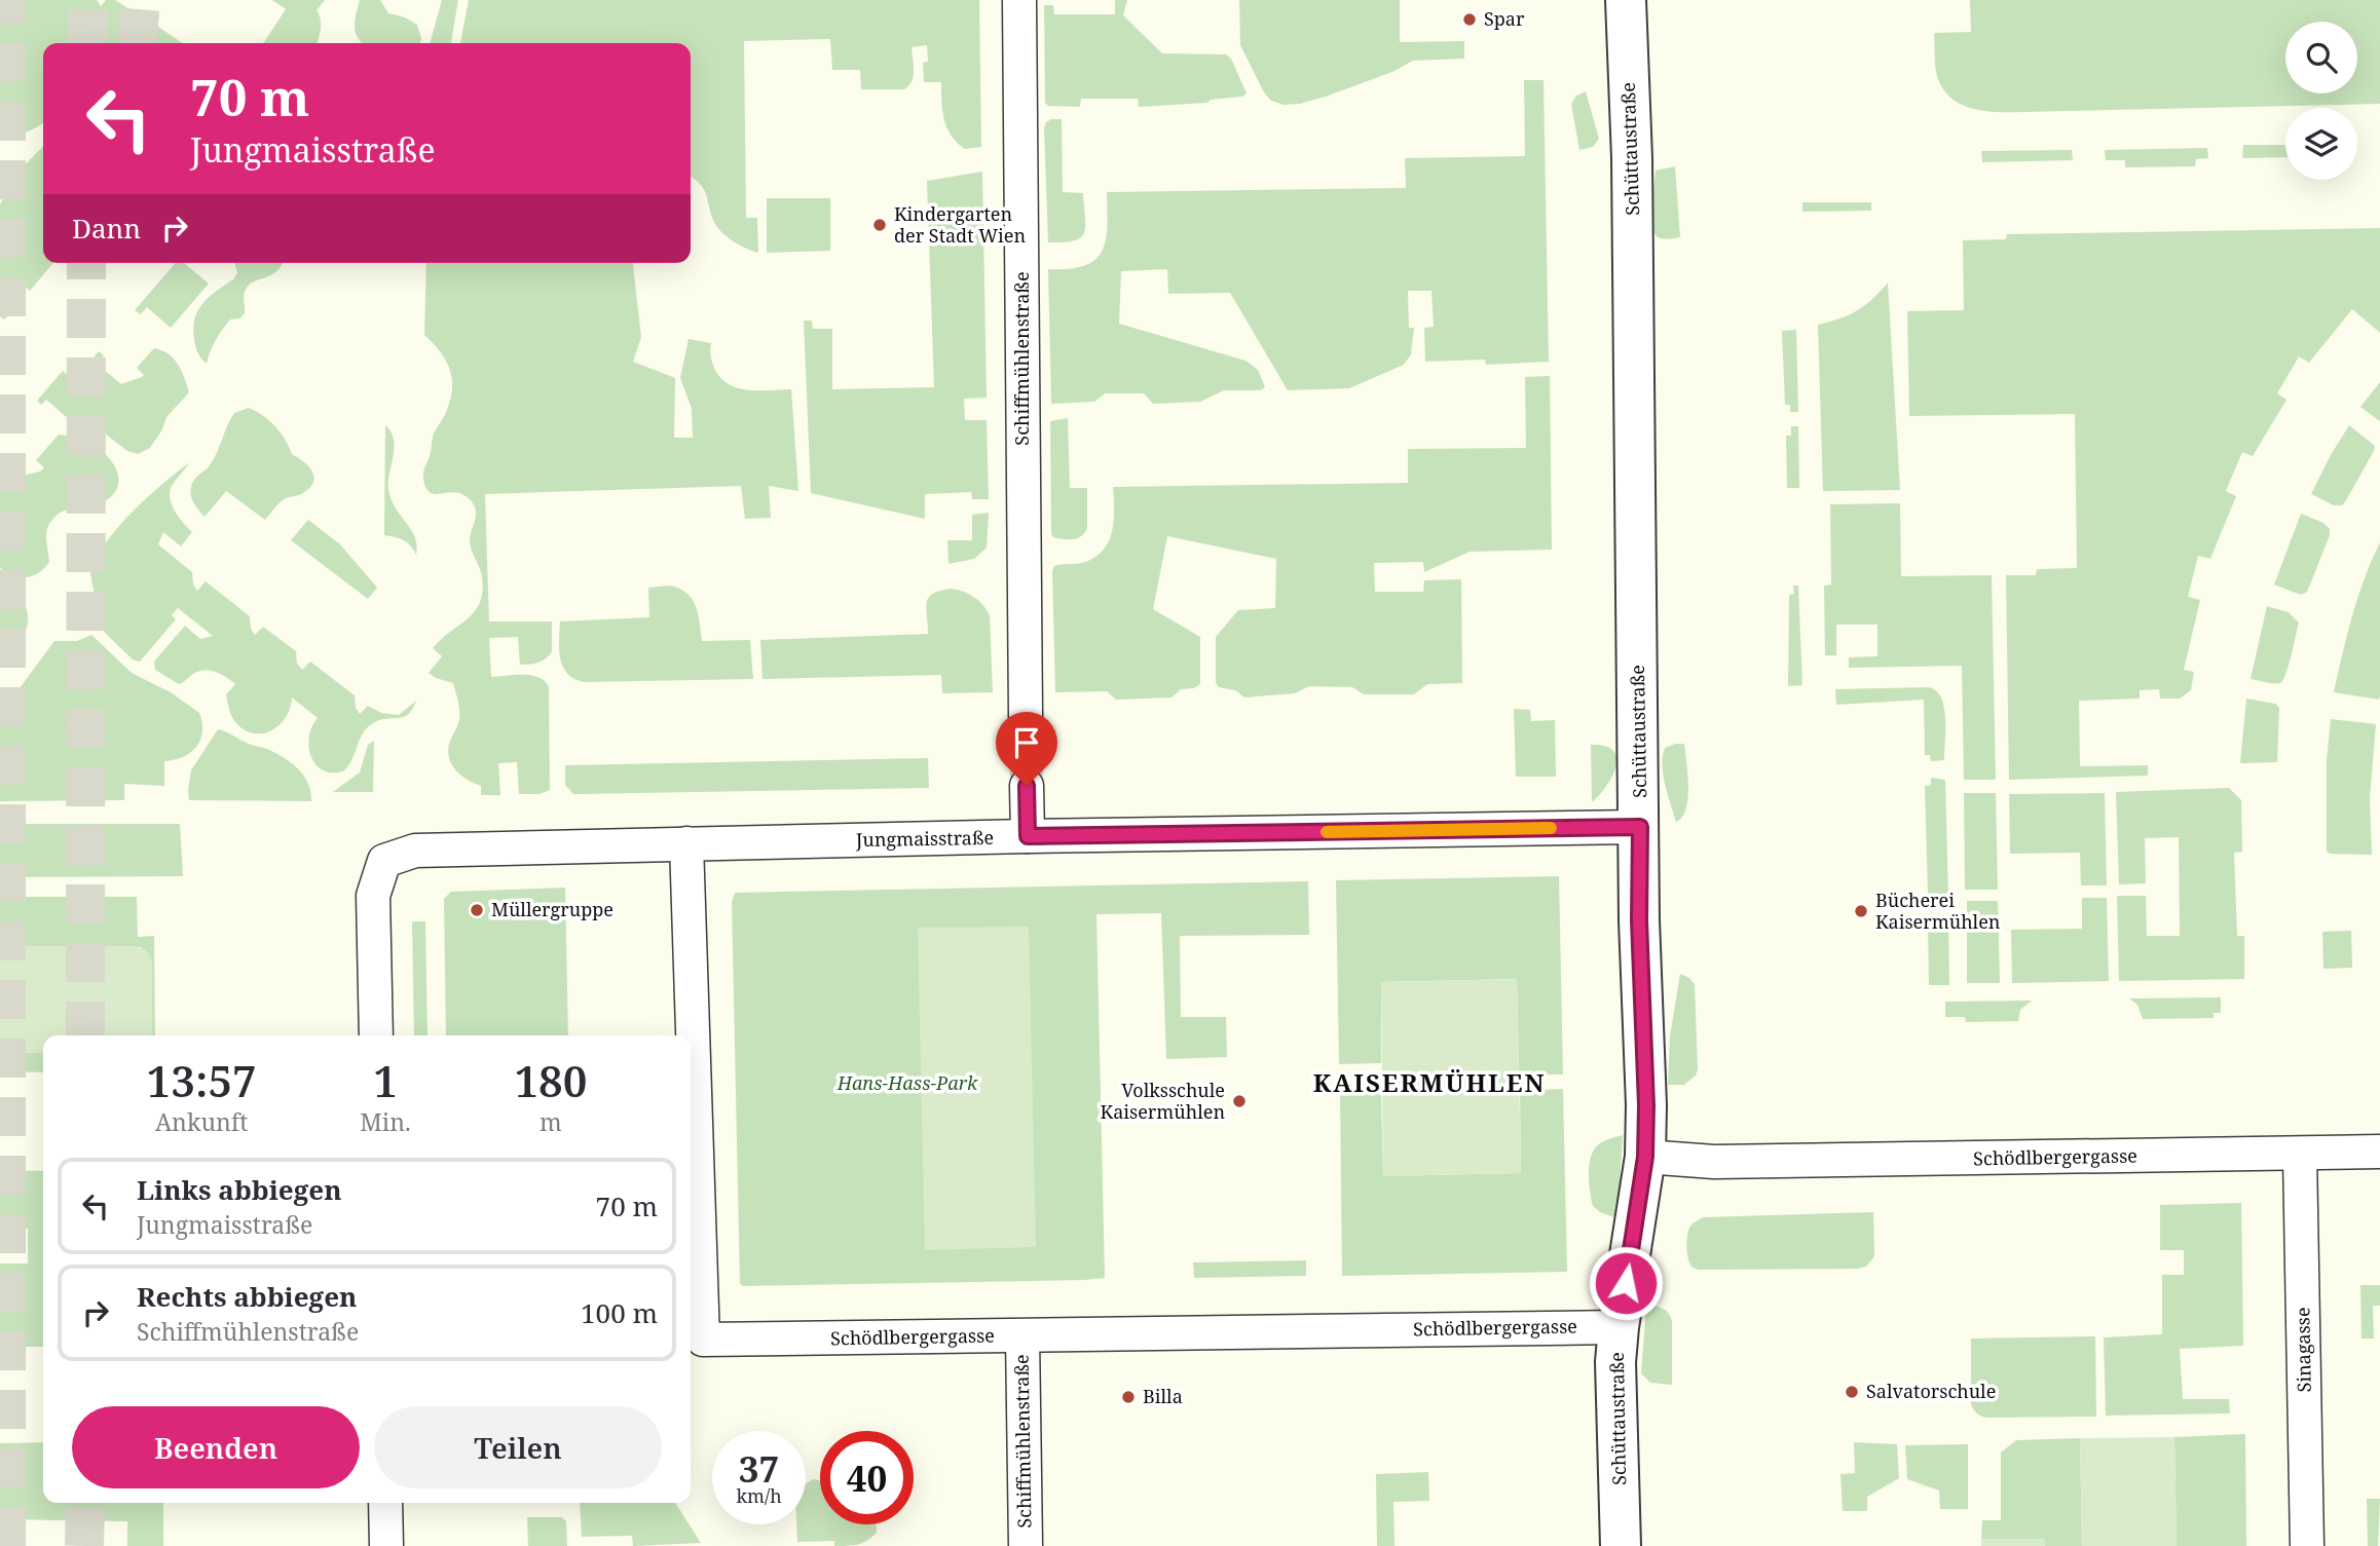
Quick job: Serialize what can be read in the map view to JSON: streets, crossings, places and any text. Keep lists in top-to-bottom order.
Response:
{
  "streets": {
    "street": [
      "Schüttaustraße",
      "Schiffmühlenstraße",
      "Jungmaisstraße",
      "Schödlbergergasse",
      "Sinagasse"
    ]
  },
  "crossings": [
    ["Schüttaustraße", "Jungmaisstraße"],
    ["Schüttaustraße", "Schödlbergergasse"],
    ["Schiffmühlenstraße", "Schödlbergergasse"],
    ["Jungmaisstraße", "Schödlbergergasse"],
    ["Schödlbergergasse", "Sinagasse"]
  ],
  "districts": ["KAISERMÜHLEN"],
  "parks": ["Hans-Hass-Park"],
  "places": [
    "Spar",
    "Kindergarten der Stadt Wien",
    "Müllergruppe",
    "Bücherei Kaisermühlen",
    "Volksschule Kaisermühlen",
    "Salvatorschule",
    "Billa"
  ],
  "page": {
    "turn": ["70 m", "Jungmaisstraße"],
    "then": "Dann",
    "eta": [
      "13:57",
      "Ankunft",
      "1",
      "Min.",
      "180",
      "m"
    ],
    "list": [
      {
        "name": "Links abbiegen",
        "note": "Jungmaisstraße",
        "value": "70 m"
      },
      {
        "name": "Rechts abbiegen",
        "note": "Schiffmühlenstraße",
        "value": "100 m"
      }
    ],
    "buttons": ["Beenden", "Teilen"],
    "speed": "37 km/h",
    "limit": "40"
  }
}
